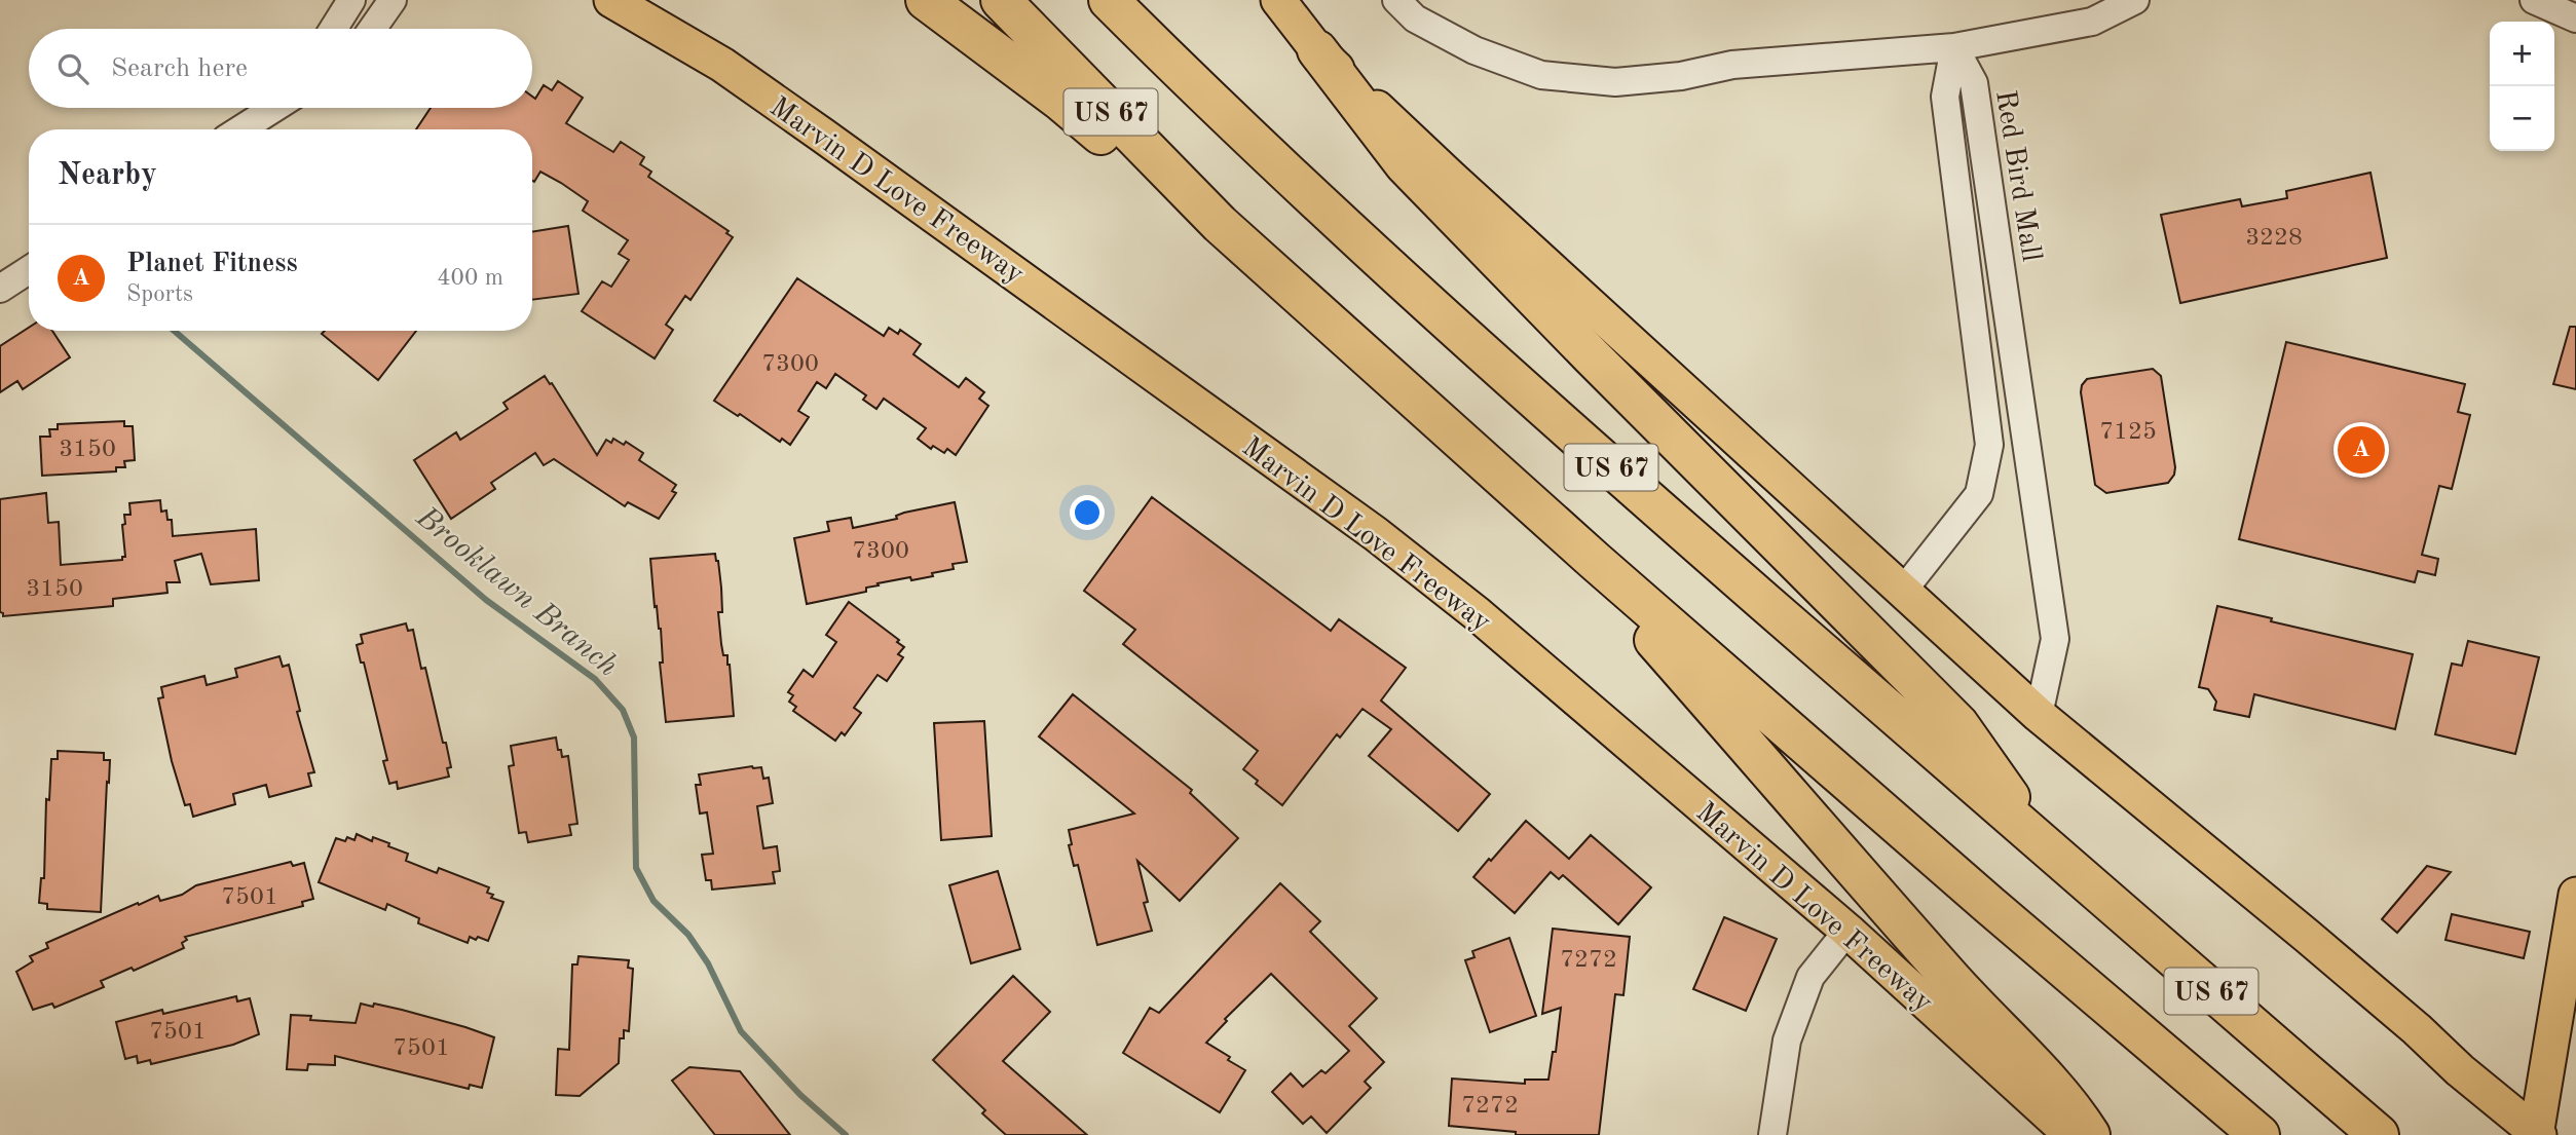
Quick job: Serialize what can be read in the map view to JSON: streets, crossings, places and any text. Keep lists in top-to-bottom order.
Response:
{
  "streets": {
    "highway": ["US 67"],
    "main road": ["Marvin D Love Freeway"],
    "street": ["Red Bird Mall"]
  },
  "water": ["Brooklawn Branch"],
  "house_numbers": [
    "3228",
    "7300",
    "7125",
    "3150",
    "7300",
    "3150",
    "7501",
    "7272",
    "7501",
    "7501",
    "7272"
  ],
  "page": {
    "map_buttons": ["+", "−"],
    "search": "Search here",
    "heading": "Nearby",
    "list": [
      {
        "mark": "A",
        "name": "Planet Fitness",
        "note": "Sports",
        "value": "400 m"
      }
    ],
    "pins": "A"
  }
}
